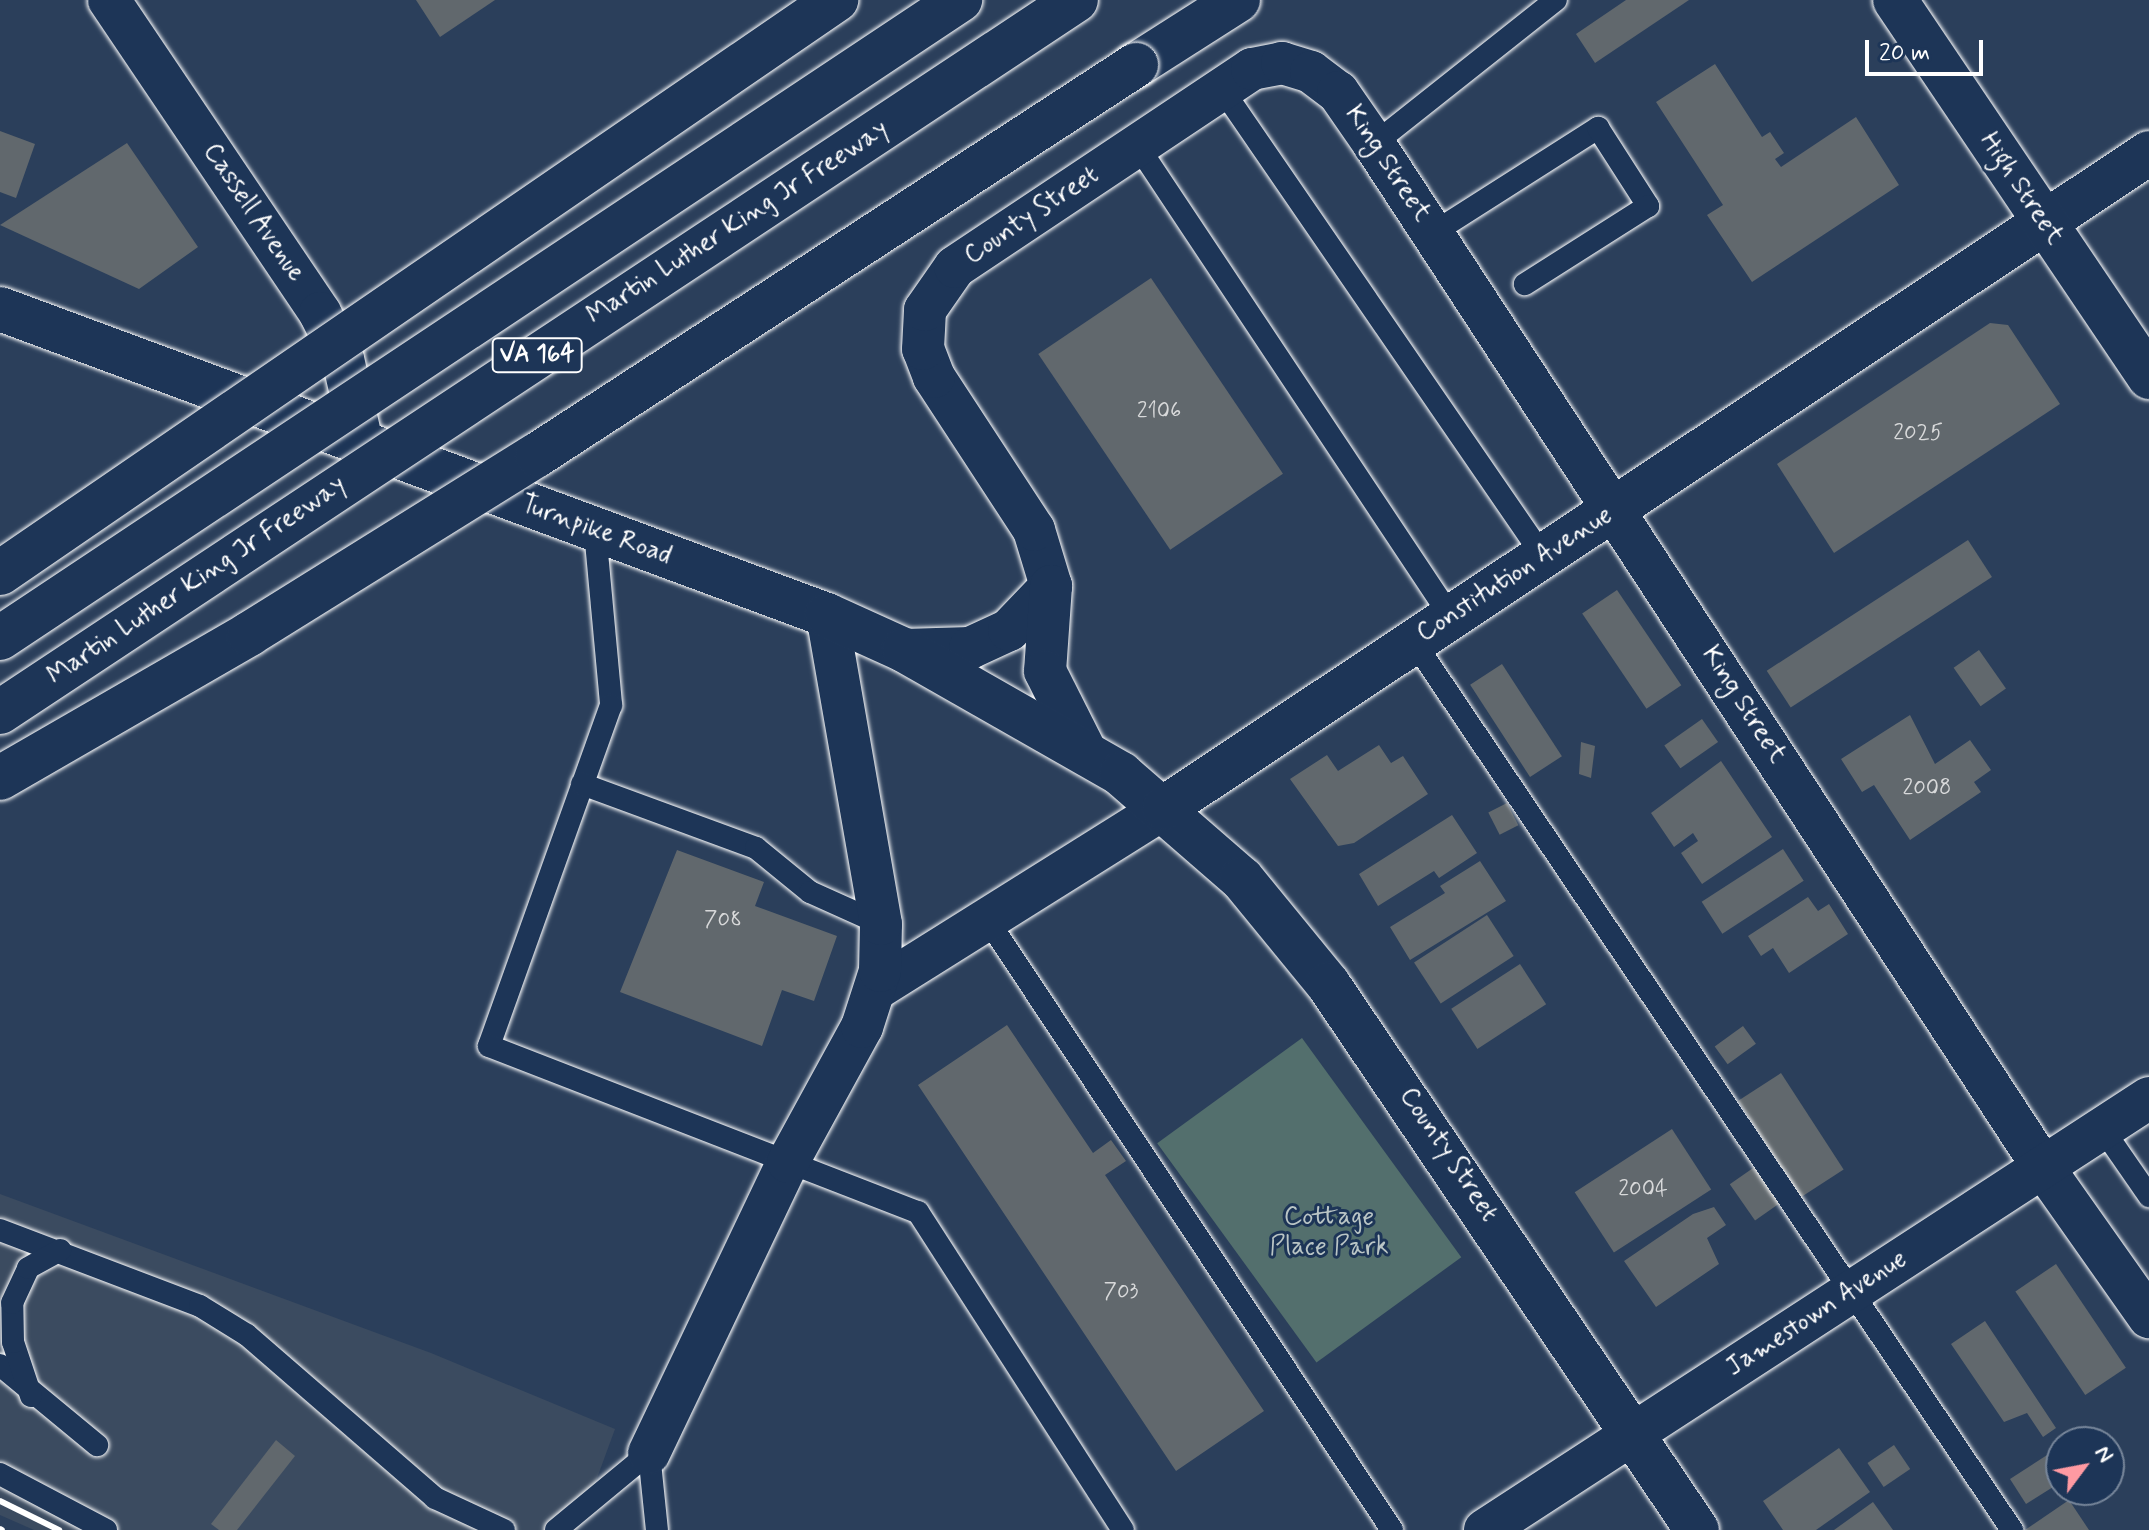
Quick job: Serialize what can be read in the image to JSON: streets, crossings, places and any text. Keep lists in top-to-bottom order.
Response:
{
  "streets": {
    "main road": [
      "High Street",
      "County Street",
      "Martin Luther King Jr Freeway",
      "VA 164",
      "Turnpike Road",
      "Constitution Avenue"
    ],
    "street": ["King Street", "Cassell Avenue", "Jamestown Avenue"]
  },
  "crossings": [
    ["King Street", "County Street"],
    ["King Street", "Constitution Avenue"],
    ["King Street", "Jamestown Avenue"],
    ["High Street", "Constitution Avenue"],
    ["Cassell Avenue", "Turnpike Road"],
    ["County Street", "Turnpike Road"],
    ["County Street", "Constitution Avenue"],
    ["County Street", "Jamestown Avenue"],
    ["Turnpike Road", "Constitution Avenue"]
  ],
  "parks": ["Cottage Place Park"],
  "house_numbers": [
    "2106",
    "2025",
    "2008",
    "708",
    "2004",
    "703"
  ],
  "scale_bar": "20 m",
  "north": "top right"
}
